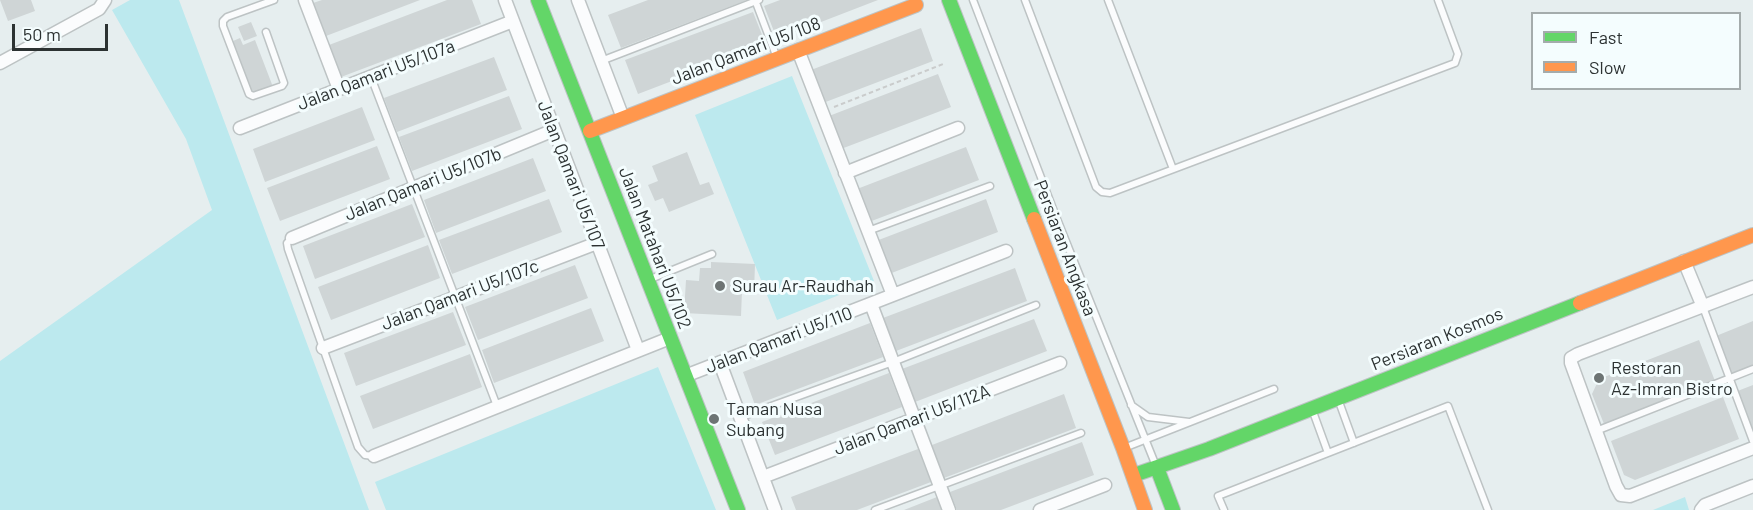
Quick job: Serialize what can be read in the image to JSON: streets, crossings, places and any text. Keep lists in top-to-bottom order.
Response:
{
  "streets": {
    "street": [
      "Jalan Qamari U5/108",
      "Jalan Qamari U5/107a",
      "Jalan Qamari U5/107",
      "Jalan Qamari U5/107b",
      "Jalan Matahari U5/102",
      "Persiaran Angkasa",
      "Jalan Qamari U5/107c",
      "Persiaran Kosmos",
      "Jalan Qamari U5/110",
      "Jalan Qamari U5/112A"
    ]
  },
  "crossings": [
    ["Jalan Qamari U5/108", "Jalan Matahari U5/102"],
    ["Jalan Qamari U5/107a", "Jalan Qamari U5/107"],
    ["Jalan Qamari U5/107", "Jalan Qamari U5/107b"],
    ["Jalan Qamari U5/107", "Jalan Qamari U5/107c"],
    ["Jalan Matahari U5/102", "Jalan Qamari U5/110"],
    ["Persiaran Angkasa", "Persiaran Kosmos"]
  ],
  "places": ["Surau Ar-Raudhah", "Restoran Az-Imran Bistro", "Taman Nusa Subang"],
  "legend": ["Fast", "Slow"],
  "scale_bar": "50 m"
}
